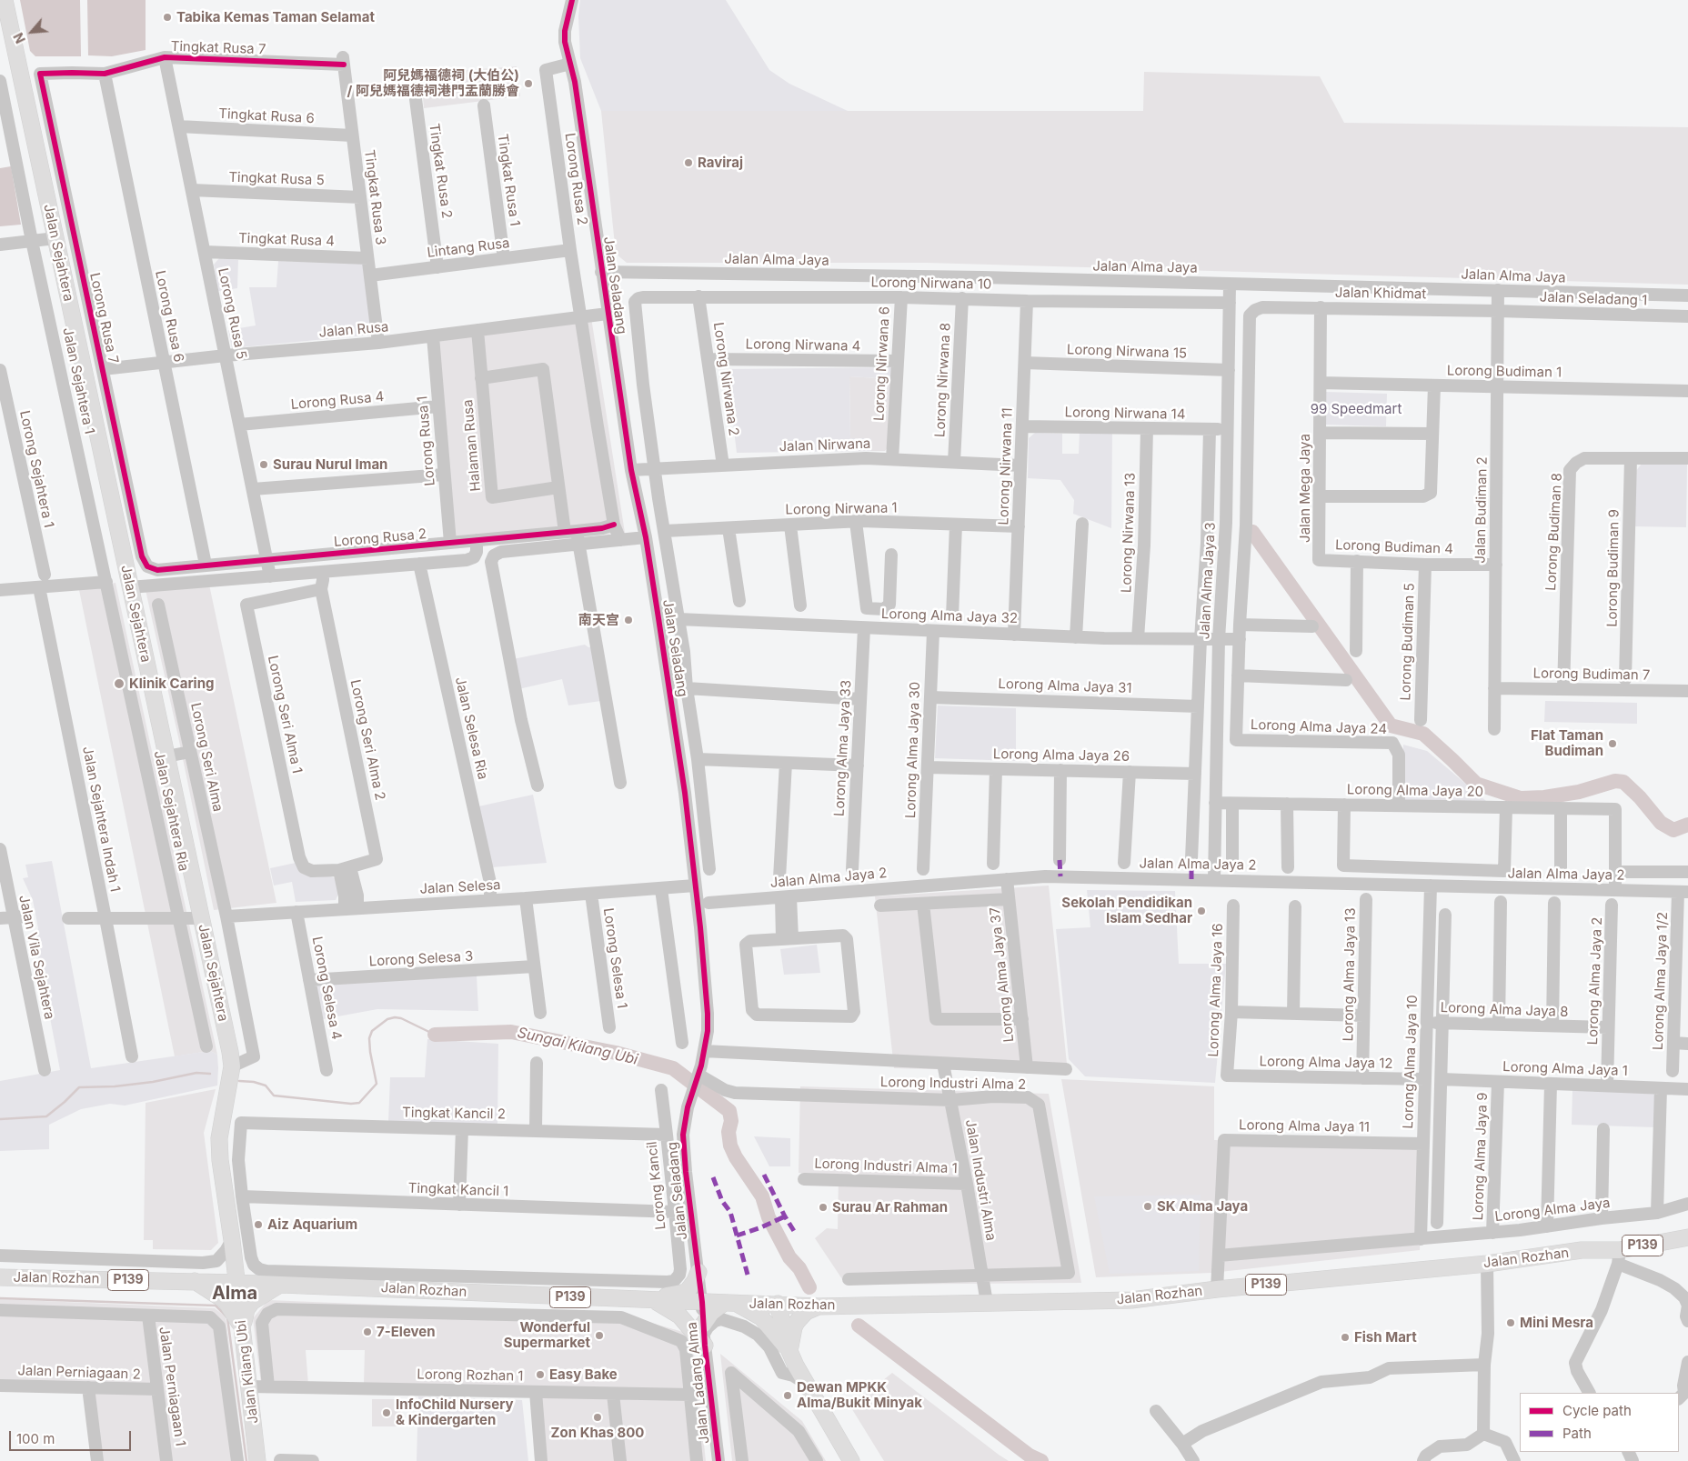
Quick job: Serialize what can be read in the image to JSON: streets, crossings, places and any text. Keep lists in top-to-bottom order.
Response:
{
  "streets": {
    "main road": [
      "Jalan Sejahtera",
      "P139",
      "Jalan Rozhan",
      "Jalan Kilang Ubi"
    ],
    "street": [
      "Tingkat Rusa 7",
      "Tingkat Rusa 6",
      "Tingkat Rusa 2",
      "Tingkat Rusa 5",
      "Lorong Rusa 2",
      "Tingkat Rusa 1",
      "Tingkat Rusa 3",
      "Tingkat Rusa 4",
      "Lintang Rusa",
      "Jalan Alma Jaya",
      "Lorong Nirwana 10",
      "Jalan Seladang",
      "Jalan Khidmat",
      "Jalan Seladang 1",
      "Lorong Rusa 5",
      "Lorong Rusa 6",
      "Lorong Rusa 7",
      "Jalan Rusa",
      "Lorong Nirwana 4",
      "Lorong Nirwana 15",
      "Lorong Nirwana 6",
      "Lorong Budiman 1",
      "Lorong Nirwana 2",
      "Lorong Nirwana 8",
      "Jalan Sejahtera 1",
      "Lorong Rusa 4",
      "Lorong Nirwana 14",
      "Lorong Rusa 1",
      "Halaman Rusa",
      "Jalan Nirwana",
      "Lorong Nirwana 11",
      "Lorong Sejahtera 1",
      "Jalan Mega Jaya",
      "Lorong Nirwana 1",
      "Jalan Budiman 2",
      "Lorong Budiman 8",
      "Lorong Nirwana 13",
      "Lorong Budiman 4",
      "Lorong Budiman 9",
      "Jalan Alma Jaya 3",
      "Lorong Alma Jaya 32",
      "Lorong Budiman 5",
      "Lorong Budiman 7",
      "Lorong Alma Jaya 31",
      "Lorong Seri Alma 1",
      "Lorong Alma Jaya 24",
      "Jalan Selesa Ria",
      "Lorong Seri Alma 2",
      "Lorong Alma Jaya 33",
      "Lorong Alma Jaya 30",
      "Lorong Alma Jaya 26",
      "Lorong Seri Alma",
      "Lorong Alma Jaya 20",
      "Jalan Sejahtera Ria",
      "Jalan Sejahtera Indah 1",
      "Jalan Alma Jaya 2",
      "Jalan Selesa",
      "Jalan Vila Sejahtera",
      "Lorong Selesa 1",
      "Lorong Selesa 3",
      "Lorong Alma Jaya 37",
      "Lorong Alma Jaya 13",
      "Lorong Alma Jaya 2",
      "Lorong Alma Jaya 1/2",
      "Lorong Selesa 4",
      "Lorong Alma Jaya 16",
      "Lorong Alma Jaya 8",
      "Lorong Alma Jaya 10",
      "Lorong Alma Jaya 12",
      "Lorong Alma Jaya 1",
      "Lorong Industri Alma 2",
      "Tingkat Kancil 2",
      "Lorong Alma Jaya 11",
      "Lorong Alma Jaya 9",
      "Lorong Industri Alma 1",
      "Jalan Industri Alma",
      "Lorong Kancil",
      "Tingkat Kancil 1",
      "Lorong Alma Jaya",
      "Jalan Perniagaan 2",
      "Lorong Rozhan 1",
      "Jalan Ladang Alma",
      "Jalan Perniagaan 1"
    ]
  },
  "crossings": [
    ["Tingkat Rusa 7", "Tingkat Rusa 3"],
    ["Tingkat Rusa 7", "Lorong Rusa 5"],
    ["Tingkat Rusa 7", "Lorong Rusa 6"],
    ["Tingkat Rusa 7", "Lorong Rusa 7"],
    ["Tingkat Rusa 6", "Tingkat Rusa 3"],
    ["Tingkat Rusa 6", "Lorong Rusa 5"],
    ["Tingkat Rusa 2", "Lintang Rusa"],
    ["Tingkat Rusa 5", "Tingkat Rusa 3"],
    ["Tingkat Rusa 5", "Lorong Rusa 5"],
    ["Lorong Rusa 2", "Lintang Rusa"],
    ["Lorong Rusa 2", "Jalan Seladang"],
    ["Lorong Rusa 2", "Lorong Rusa 5"],
    ["Lorong Rusa 2", "Lorong Rusa 6"],
    ["Lorong Rusa 2", "Lorong Rusa 7"],
    ["Lorong Rusa 2", "Jalan Rusa"],
    ["Lorong Rusa 2", "Lorong Rusa 1"],
    ["Tingkat Rusa 1", "Lintang Rusa"],
    ["Tingkat Rusa 3", "Tingkat Rusa 4"],
    ["Tingkat Rusa 3", "Lintang Rusa"],
    ["Tingkat Rusa 3", "Jalan Rusa"],
    ["Tingkat Rusa 4", "Lorong Rusa 5"],
    ["Jalan Sejahtera", "Lorong Seri Alma"],
    ["Jalan Sejahtera", "Jalan Selesa"],
    ["Jalan Sejahtera", "Jalan Rozhan"],
    ["Jalan Sejahtera", "Jalan Kilang Ubi"],
    ["Jalan Alma Jaya", "Jalan Seladang"],
    ["Jalan Alma Jaya", "Jalan Budiman 2"],
    ["Jalan Alma Jaya", "Jalan Alma Jaya 3"],
    ["Lorong Nirwana 10", "Jalan Seladang"],
    ["Lorong Nirwana 10", "Lorong Nirwana 6"],
    ["Lorong Nirwana 10", "Lorong Nirwana 2"],
    ["Lorong Nirwana 10", "Lorong Nirwana 8"],
    ["Lorong Nirwana 10", "Lorong Nirwana 11"],
    ["Lorong Nirwana 10", "Jalan Alma Jaya 3"],
    ["Jalan Seladang", "Jalan Rusa"],
    ["Jalan Seladang", "Jalan Nirwana"],
    ["Jalan Seladang", "Lorong Nirwana 1"],
    ["Jalan Seladang", "Lorong Alma Jaya 32"],
    ["Jalan Seladang", "Jalan Selesa"],
    ["Jalan Seladang", "Lorong Industri Alma 2"],
    ["Jalan Seladang", "Jalan Rozhan"],
    ["Jalan Seladang", "Jalan Ladang Alma"],
    ["Jalan Khidmat", "Jalan Seladang 1"],
    ["Jalan Khidmat", "Jalan Mega Jaya"],
    ["Jalan Khidmat", "Jalan Budiman 2"],
    ["Jalan Seladang 1", "Jalan Budiman 2"],
    ["Lorong Rusa 5", "Jalan Rusa"],
    ["Lorong Rusa 5", "Lorong Rusa 4"],
    ["Lorong Rusa 6", "Jalan Rusa"],
    ["Lorong Rusa 7", "Jalan Rusa"],
    ["Jalan Rusa", "Lorong Rusa 1"],
    ["Jalan Rusa", "Halaman Rusa"],
    ["Lorong Nirwana 4", "Lorong Nirwana 6"],
    ["Lorong Nirwana 4", "Lorong Nirwana 2"],
    ["Lorong Nirwana 15", "Lorong Nirwana 11"],
    ["Lorong Nirwana 15", "Jalan Alma Jaya 3"],
    ["Lorong Nirwana 6", "Jalan Nirwana"],
    ["Lorong Budiman 1", "Jalan Mega Jaya"],
    ["Lorong Budiman 1", "Jalan Budiman 2"],
    ["Lorong Nirwana 2", "Jalan Nirwana"],
    ["Lorong Nirwana 8", "Jalan Nirwana"],
    ["Jalan Sejahtera 1", "Jalan Sejahtera Ria"],
    ["Lorong Rusa 4", "Lorong Rusa 1"],
    ["Lorong Nirwana 14", "Lorong Nirwana 11"],
    ["Lorong Nirwana 14", "Lorong Nirwana 13"],
    ["Lorong Nirwana 14", "Jalan Alma Jaya 3"],
    ["Jalan Nirwana", "Lorong Nirwana 11"],
    ["Lorong Nirwana 11", "Lorong Nirwana 1"],
    ["Lorong Nirwana 11", "Lorong Alma Jaya 32"],
    ["Jalan Mega Jaya", "Lorong Budiman 4"],
    ["Jalan Budiman 2", "Lorong Budiman 4"],
    ["Jalan Budiman 2", "Lorong Budiman 7"],
    ["Lorong Budiman 8", "Lorong Budiman 9"],
    ["Lorong Budiman 8", "Lorong Budiman 7"],
    ["Lorong Nirwana 13", "Lorong Alma Jaya 32"],
    ["Lorong Budiman 4", "Lorong Budiman 5"],
    ["Jalan Alma Jaya 3", "Lorong Alma Jaya 32"],
    ["Jalan Alma Jaya 3", "Lorong Alma Jaya 31"],
    ["Jalan Alma Jaya 3", "Lorong Alma Jaya 26"],
    ["Jalan Alma Jaya 3", "Lorong Alma Jaya 20"],
    ["Jalan Alma Jaya 3", "Jalan Alma Jaya 2"],
    ["Lorong Alma Jaya 32", "Lorong Alma Jaya 33"],
    ["Lorong Alma Jaya 32", "Lorong Alma Jaya 30"],
    ["Lorong Alma Jaya 31", "Lorong Alma Jaya 30"],
    ["Lorong Seri Alma 1", "Lorong Seri Alma 2"],
    ["Lorong Alma Jaya 24", "Lorong Alma Jaya 20"],
    ["Jalan Selesa Ria", "Jalan Selesa"],
    ["Lorong Alma Jaya 30", "Lorong Alma Jaya 26"],
    ["Lorong Seri Alma", "Jalan Selesa"],
    ["Lorong Alma Jaya 20", "Jalan Alma Jaya 2"],
    ["Jalan Alma Jaya 2", "Lorong Alma Jaya 37"],
    ["Jalan Alma Jaya 2", "Lorong Alma Jaya 1/2"],
    ["Jalan Alma Jaya 2", "Lorong Alma Jaya 10"],
    ["Jalan Selesa", "Lorong Selesa 1"],
    ["Jalan Selesa", "Lorong Selesa 4"],
    ["Lorong Selesa 3", "Lorong Selesa 4"],
    ["Lorong Alma Jaya 13", "Lorong Alma Jaya 12"],
    ["Lorong Alma Jaya 2", "Lorong Alma Jaya 8"],
    ["Lorong Alma Jaya 2", "Lorong Alma Jaya 1"],
    ["Lorong Alma Jaya 16", "Lorong Alma Jaya 12"],
    ["Lorong Alma Jaya 8", "Lorong Alma Jaya 10"],
    ["Lorong Alma Jaya 10", "Lorong Alma Jaya 12"],
    ["Lorong Alma Jaya 10", "Lorong Alma Jaya 11"],
    ["Lorong Alma Jaya 10", "Lorong Alma Jaya"],
    ["Lorong Alma Jaya 1", "Lorong Alma Jaya 9"],
    ["Lorong Industri Alma 2", "Jalan Industri Alma"],
    ["Tingkat Kancil 2", "Lorong Kancil"],
    ["Tingkat Kancil 2", "Tingkat Kancil 1"],
    ["Tingkat Kancil 2", "Jalan Rozhan"],
    ["Lorong Alma Jaya 11", "Jalan Rozhan"],
    ["Lorong Alma Jaya 9", "Lorong Alma Jaya"],
    ["Lorong Industri Alma 1", "Jalan Industri Alma"],
    ["Jalan Industri Alma", "Jalan Rozhan"],
    ["Lorong Kancil", "Tingkat Kancil 1"],
    ["Lorong Kancil", "Jalan Rozhan"],
    ["Tingkat Kancil 1", "Jalan Rozhan"],
    ["Jalan Rozhan", "Jalan Kilang Ubi"],
    ["Jalan Rozhan", "Lorong Rozhan 1"],
    ["Jalan Rozhan", "Jalan Ladang Alma"],
    ["Jalan Kilang Ubi", "Lorong Rozhan 1"],
    ["Jalan Perniagaan 2", "Jalan Perniagaan 1"]
  ],
  "districts": ["Alma"],
  "water": ["Sungai Kilang Ubi"],
  "parks": ["99 Speedmart"],
  "places": [
    "Tabika Kemas Taman Selamat",
    "阿兒媽福德祠 (大伯公) / 阿兒媽福德祠港門盂蘭勝會",
    "Raviraj",
    "Surau Nurul Iman",
    "南天宫",
    "Klinik Caring",
    "Flat Taman Budiman",
    "Sekolah Pendidikan Islam Sedhar",
    "SK Alma Jaya",
    "Surau Ar Rahman",
    "Aiz Aquarium",
    "Mini Mesra",
    "7-Eleven",
    "Wonderful Supermarket",
    "Fish Mart",
    "Easy Bake",
    "Dewan MPKK Alma/Bukit Minyak",
    "InfoChild Nursery & Kindergarten",
    "Zon Khas 800"
  ],
  "legend": ["Cycle path", "Path"],
  "scale_bar": "100 m",
  "north": "bottom left"
}
